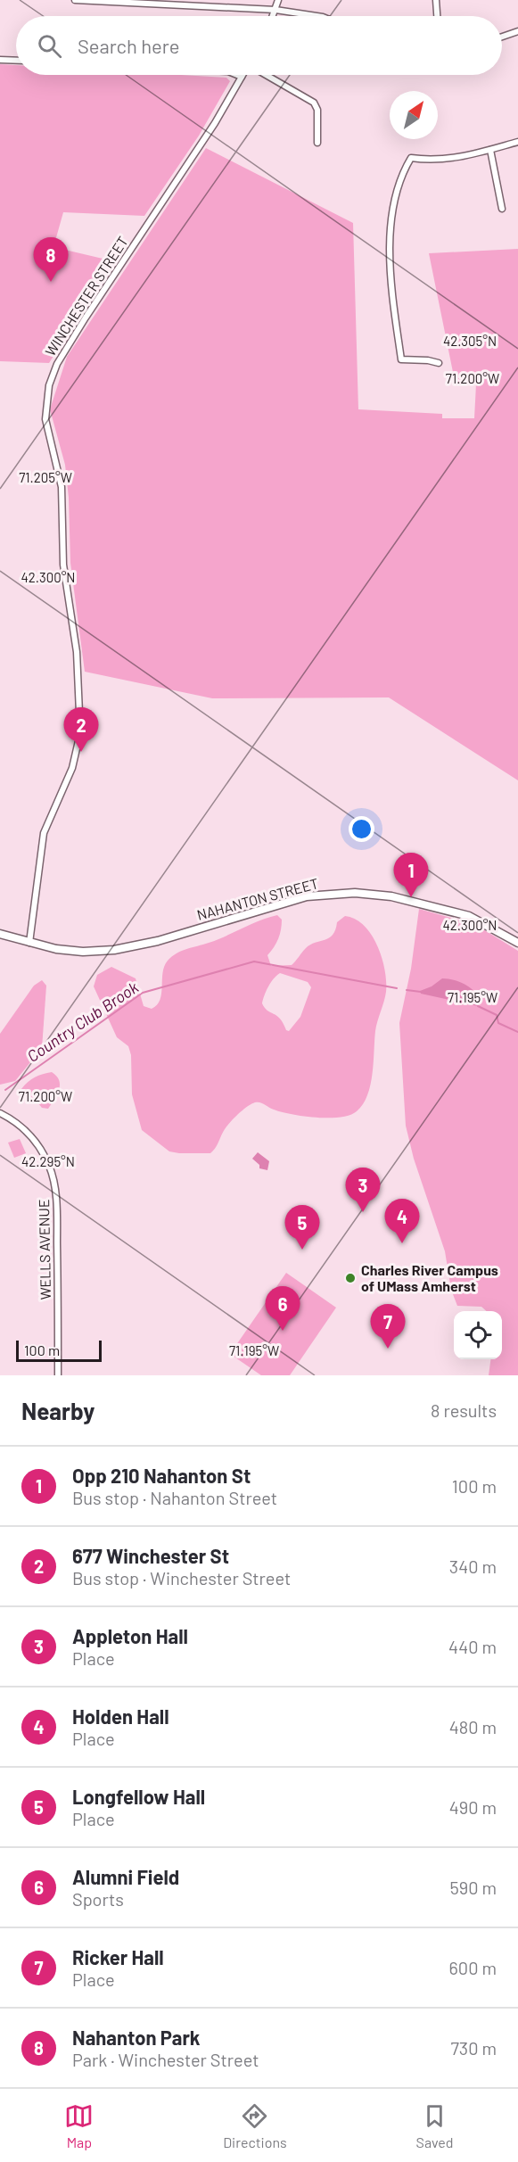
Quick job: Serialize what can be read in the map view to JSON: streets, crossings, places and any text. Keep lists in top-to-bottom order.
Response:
{
  "streets": {
    "main road": ["NAHANTON STREET"],
    "street": ["WINCHESTER STREET", "WELLS AVENUE"]
  },
  "crossings": [
    ["WINCHESTER STREET", "NAHANTON STREET"]
  ],
  "water": ["Country Club Brook"],
  "places": ["Charles River Campus of UMass Amherst"],
  "scale_bar": "100 m",
  "north": "top right",
  "page": {
    "search": "Search here",
    "pins": [
      "8",
      "2",
      "1",
      "3",
      "4",
      "5",
      "6",
      "7"
    ],
    "scale": "100 m",
    "heading": ["Nearby", "8 results"],
    "list": [
      {
        "mark": "1",
        "name": "Opp 210 Nahanton St",
        "note": "Bus stop · Nahanton Street",
        "value": "100 m"
      },
      {
        "mark": "2",
        "name": "677 Winchester St",
        "note": "Bus stop · Winchester Street",
        "value": "340 m"
      },
      {
        "mark": "3",
        "name": "Appleton Hall",
        "note": "Place",
        "value": "440 m"
      },
      {
        "mark": "4",
        "name": "Holden Hall",
        "note": "Place",
        "value": "480 m"
      },
      {
        "mark": "5",
        "name": "Longfellow Hall",
        "note": "Place",
        "value": "490 m"
      },
      {
        "mark": "6",
        "name": "Alumni Field",
        "note": "Sports",
        "value": "590 m"
      },
      {
        "mark": "7",
        "name": "Ricker Hall",
        "note": "Place",
        "value": "600 m"
      },
      {
        "mark": "8",
        "name": "Nahanton Park",
        "note": "Park · Winchester Street",
        "value": "730 m"
      }
    ],
    "nav": ["Map", "Directions", "Saved"]
  },
  "coordinates": [
    "42.305°N",
    "71.200°W",
    "71.205°W",
    "42.300°N",
    "71.195°W",
    "42.295°N"
  ]
}
